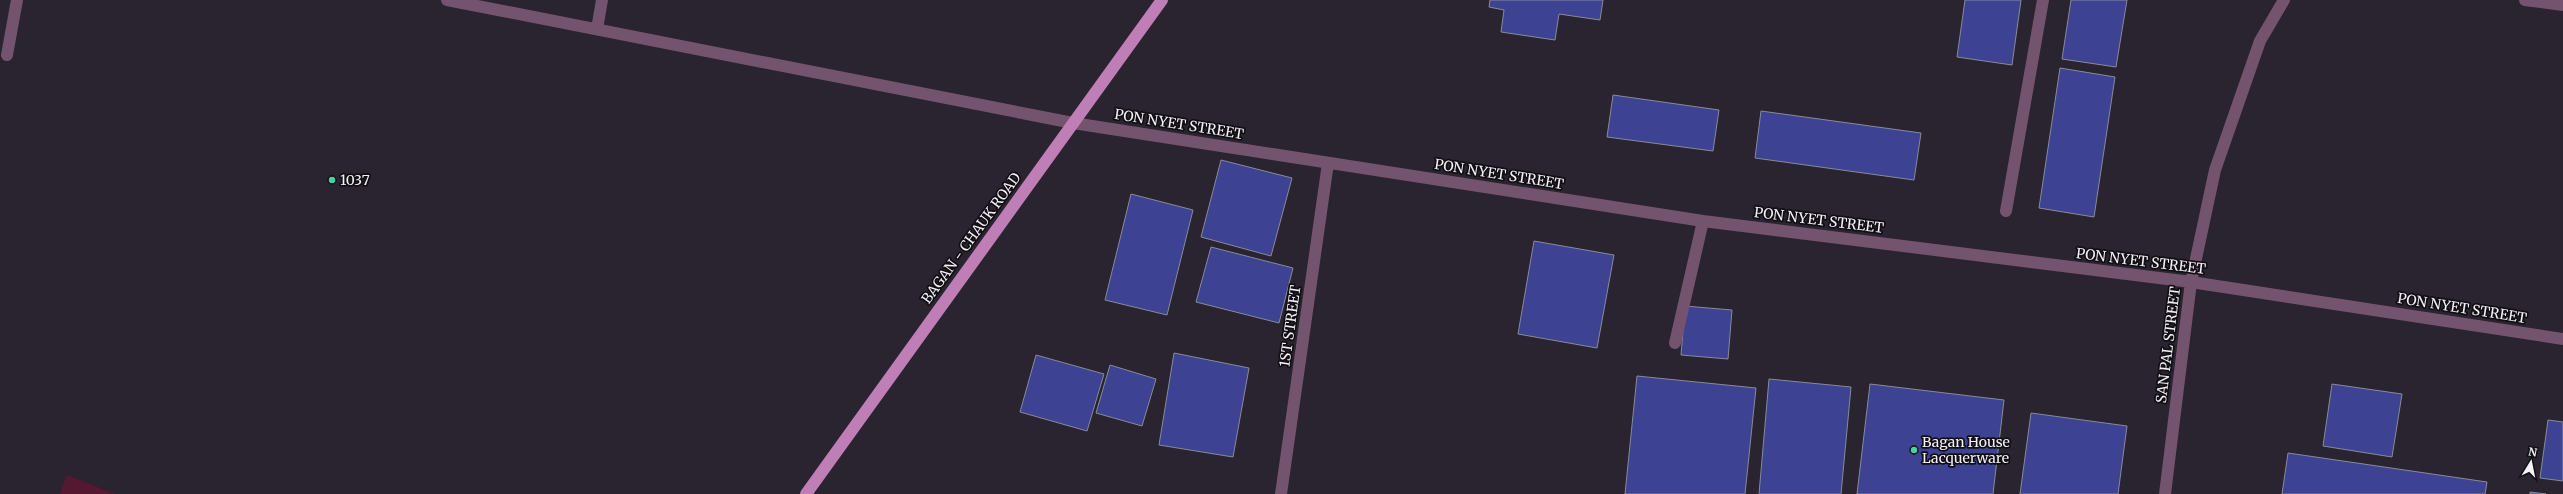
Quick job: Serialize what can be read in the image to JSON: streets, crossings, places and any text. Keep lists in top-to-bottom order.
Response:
{
  "streets": {
    "main road": ["BAGAN - CHAUK ROAD"],
    "street": ["PON NYET STREET", "1ST STREET", "SAN PAL STREET"]
  },
  "crossings": [
    ["PON NYET STREET", "BAGAN - CHAUK ROAD"],
    ["PON NYET STREET", "1ST STREET"],
    ["PON NYET STREET", "SAN PAL STREET"]
  ],
  "places": ["1037", "Bagan House Lacquerware"],
  "north": "top"
}
